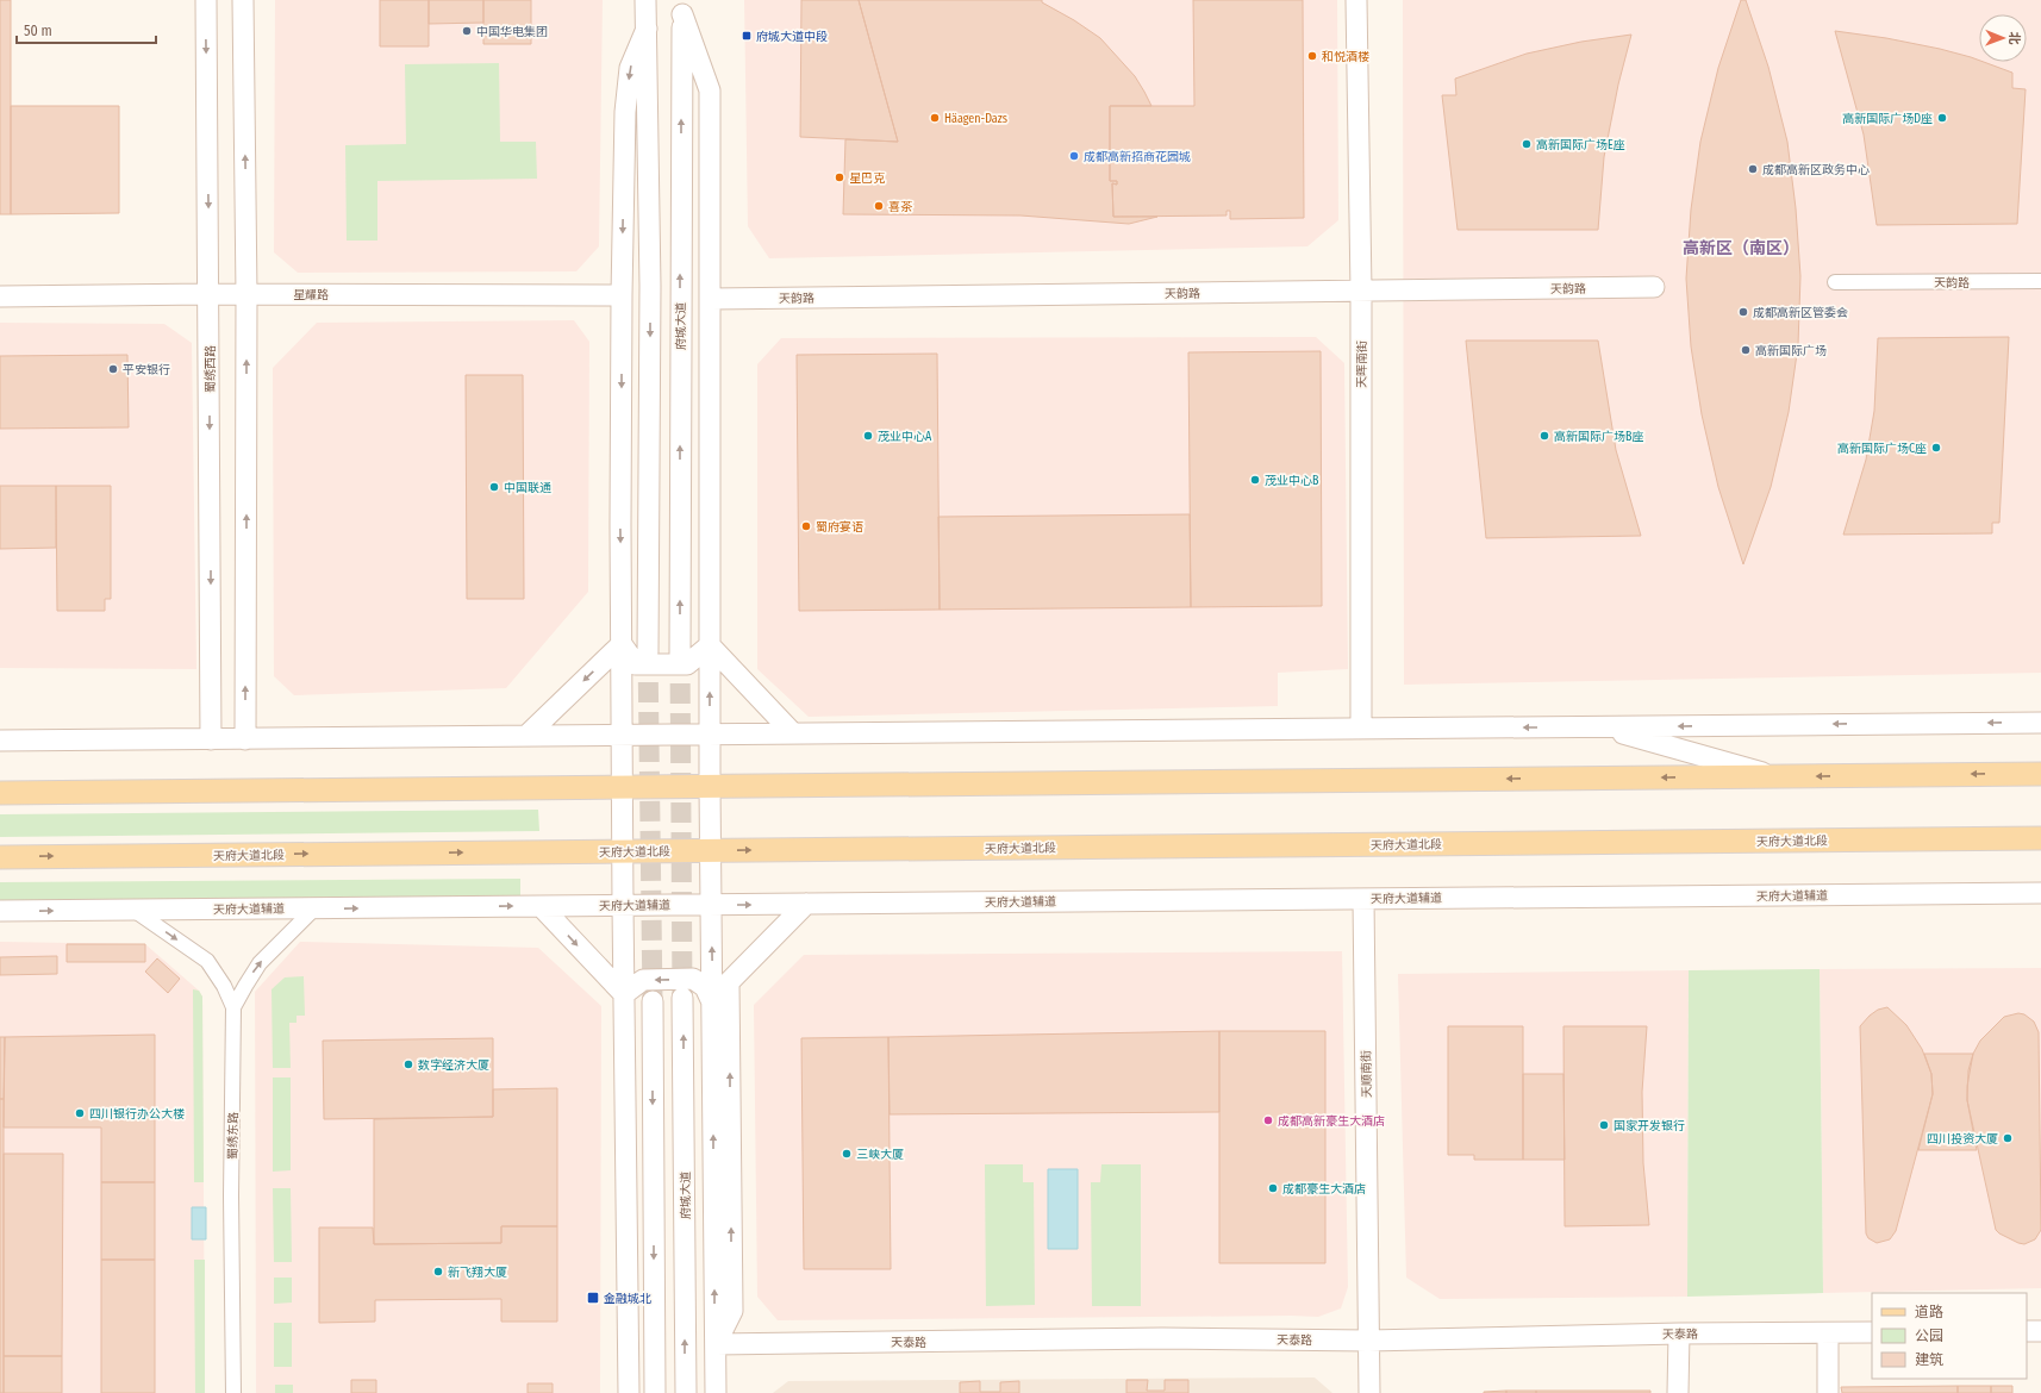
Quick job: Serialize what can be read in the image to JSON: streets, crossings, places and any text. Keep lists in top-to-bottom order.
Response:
{
  "streets": {
    "main road": ["天府大道北段"],
    "street": [
      "天韵路",
      "星耀路",
      "府城大道",
      "天晖南街",
      "蜀绣西路",
      "天府大道辅道",
      "天顺南街",
      "蜀绣东路",
      "天泰路"
    ]
  },
  "crossings": [
    ["天韵路", "天晖南街"],
    ["星耀路", "蜀绣西路"],
    ["天府大道辅道", "天顺南街"],
    ["天府大道辅道", "蜀绣东路"],
    ["天顺南街", "天泰路"]
  ],
  "districts": ["高新区（南区）"],
  "places": {
    "other": [
      "中国华电集团",
      "和悦酒楼",
      "Häagen-Dazs",
      "高新国际广场D座",
      "高新国际广场E座",
      "成都高新招商花园城",
      "成都高新区政务中心",
      "星巴克",
      "喜茶",
      "成都高新区管委会",
      "高新国际广场",
      "平安银行",
      "茂业中心A",
      "高新国际广场B座",
      "高新国际广场C座",
      "茂业中心B",
      "中国联通",
      "蜀府宴语",
      "数字经济大厦",
      "四川银行办公大楼",
      "成都高新豪生大酒店",
      "国家开发银行",
      "四川投资大厦",
      "三峡大厦",
      "成都豪生大酒店",
      "新飞翔大厦"
    ],
    "transit": ["府城大道中段", "金融城北"]
  },
  "legend": ["道路", "公园", "建筑"],
  "scale_bar": "50 m",
  "north": "right"
}
